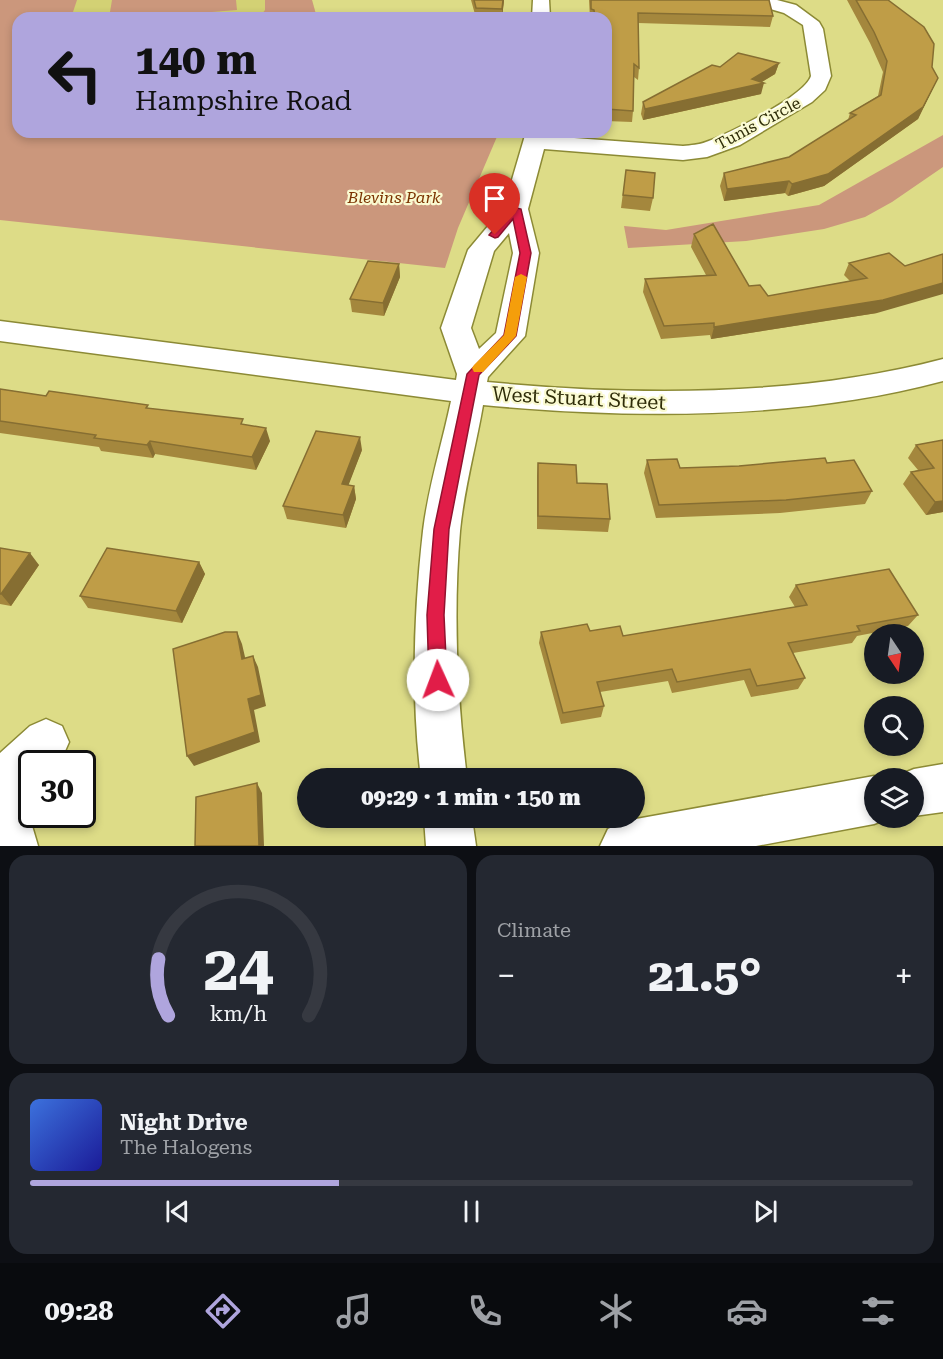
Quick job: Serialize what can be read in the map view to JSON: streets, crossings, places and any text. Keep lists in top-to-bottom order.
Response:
{
  "streets": {
    "street": ["Tunis Circle", "West Stuart Street"]
  },
  "parks": ["Blevins Park"],
  "north": "bottom",
  "page": {
    "turn": ["140 m", "Hampshire Road"],
    "limit": "30",
    "trip": "09:29 · 1 min · 150 m",
    "tile": "Climate",
    "heat": ["−", "21.5°", "+"],
    "song": ["Night Drive", "The Halogens"],
    "tabs": "09:28",
    "gauge": ["24", "km/h"]
  }
}
